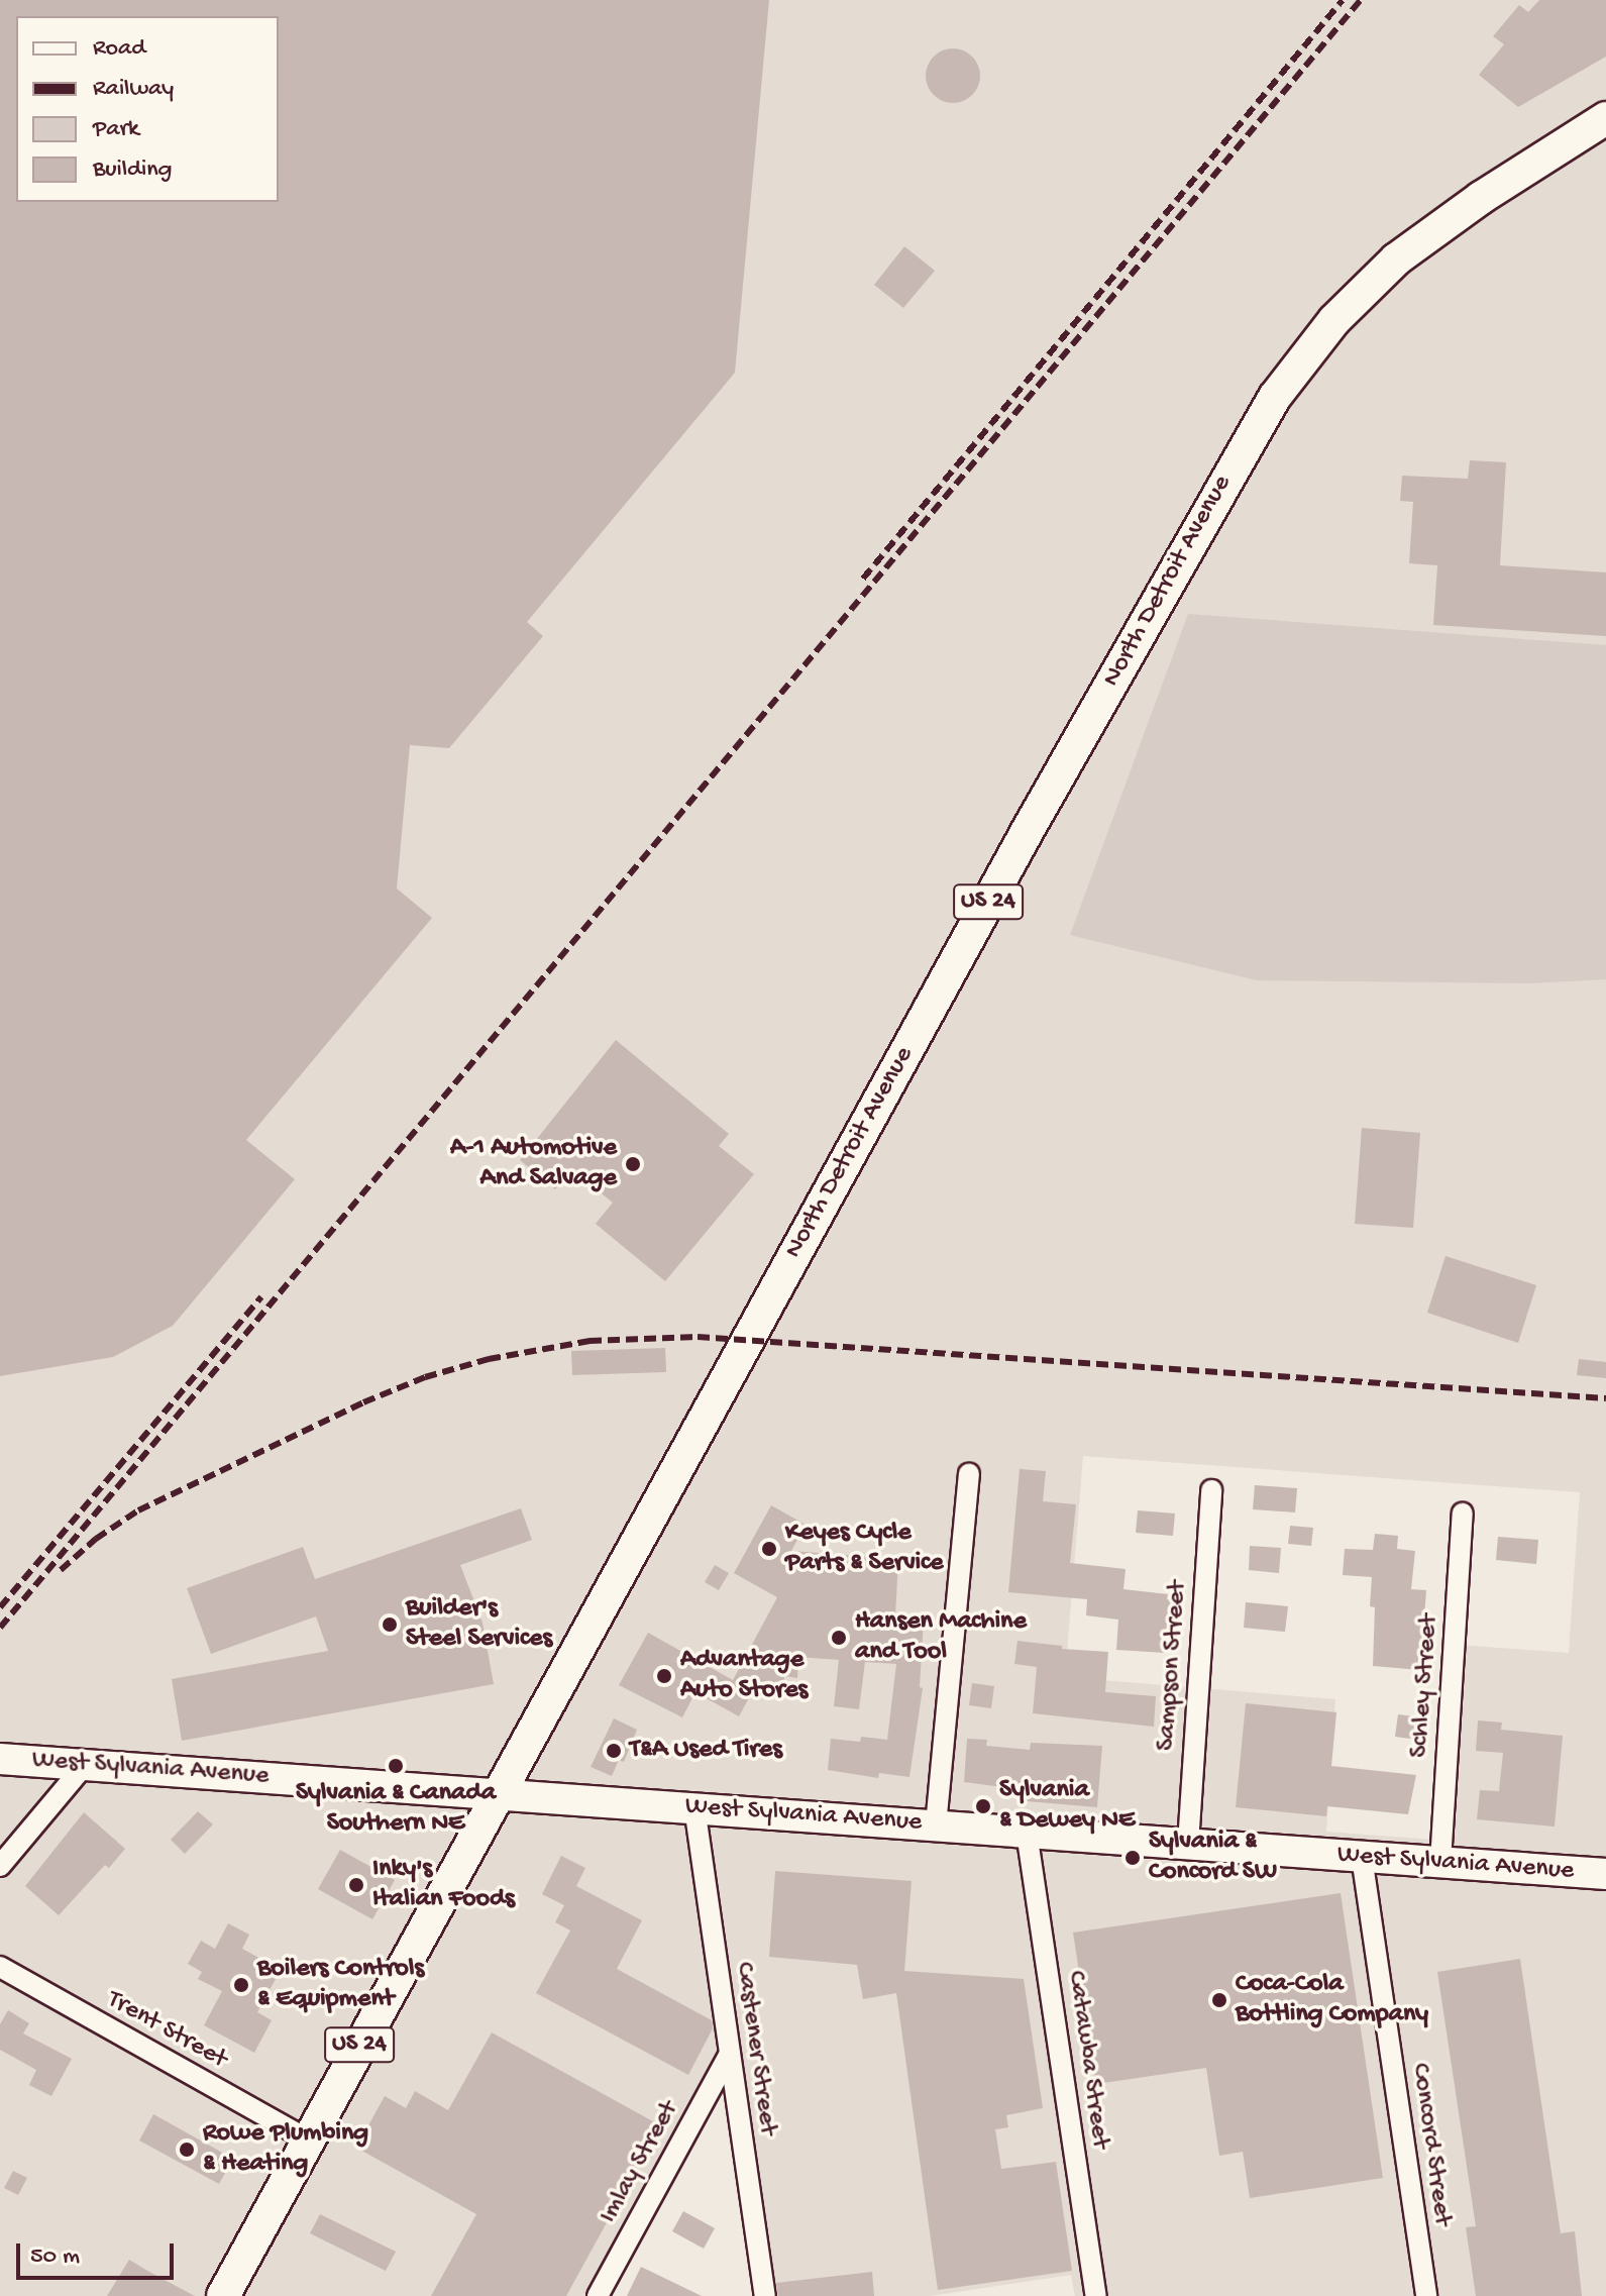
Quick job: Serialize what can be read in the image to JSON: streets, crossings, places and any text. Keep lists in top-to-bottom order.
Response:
{
  "streets": {
    "main road": ["North Detroit Avenue", "US 24", "West Sylvania Avenue"],
    "street": [
      "Sampson Street",
      "Schley Street",
      "Trent Street",
      "Castener Street",
      "Catawba Street",
      "Concord Street",
      "Imlay Street"
    ]
  },
  "crossings": [
    ["North Detroit Avenue", "West Sylvania Avenue"],
    ["North Detroit Avenue", "Trent Street"],
    ["Sampson Street", "West Sylvania Avenue"],
    ["Schley Street", "West Sylvania Avenue"],
    ["West Sylvania Avenue", "Castener Street"],
    ["West Sylvania Avenue", "Catawba Street"],
    ["West Sylvania Avenue", "Concord Street"],
    ["Castener Street", "Imlay Street"]
  ],
  "places": [
    "A-1 Automotive And Salvage",
    "Keyes Cycle Parts & Service",
    "Builder's Steel Services",
    "Hansen Machine and Tool",
    "Advantage Auto Stores",
    "T&A Used Tires",
    "Sylvania & Canada Southern NE",
    "Sylvania & Dewey NE",
    "Sylvania & Concord SW",
    "Inky's Italian Foods",
    "Boilers Controls & Equipment",
    "Coca-Cola Bottling Company",
    "Rowe Plumbing & Heating"
  ],
  "legend": [
    "Road",
    "Railway",
    "Park",
    "Building"
  ],
  "scale_bar": "50 m"
}
